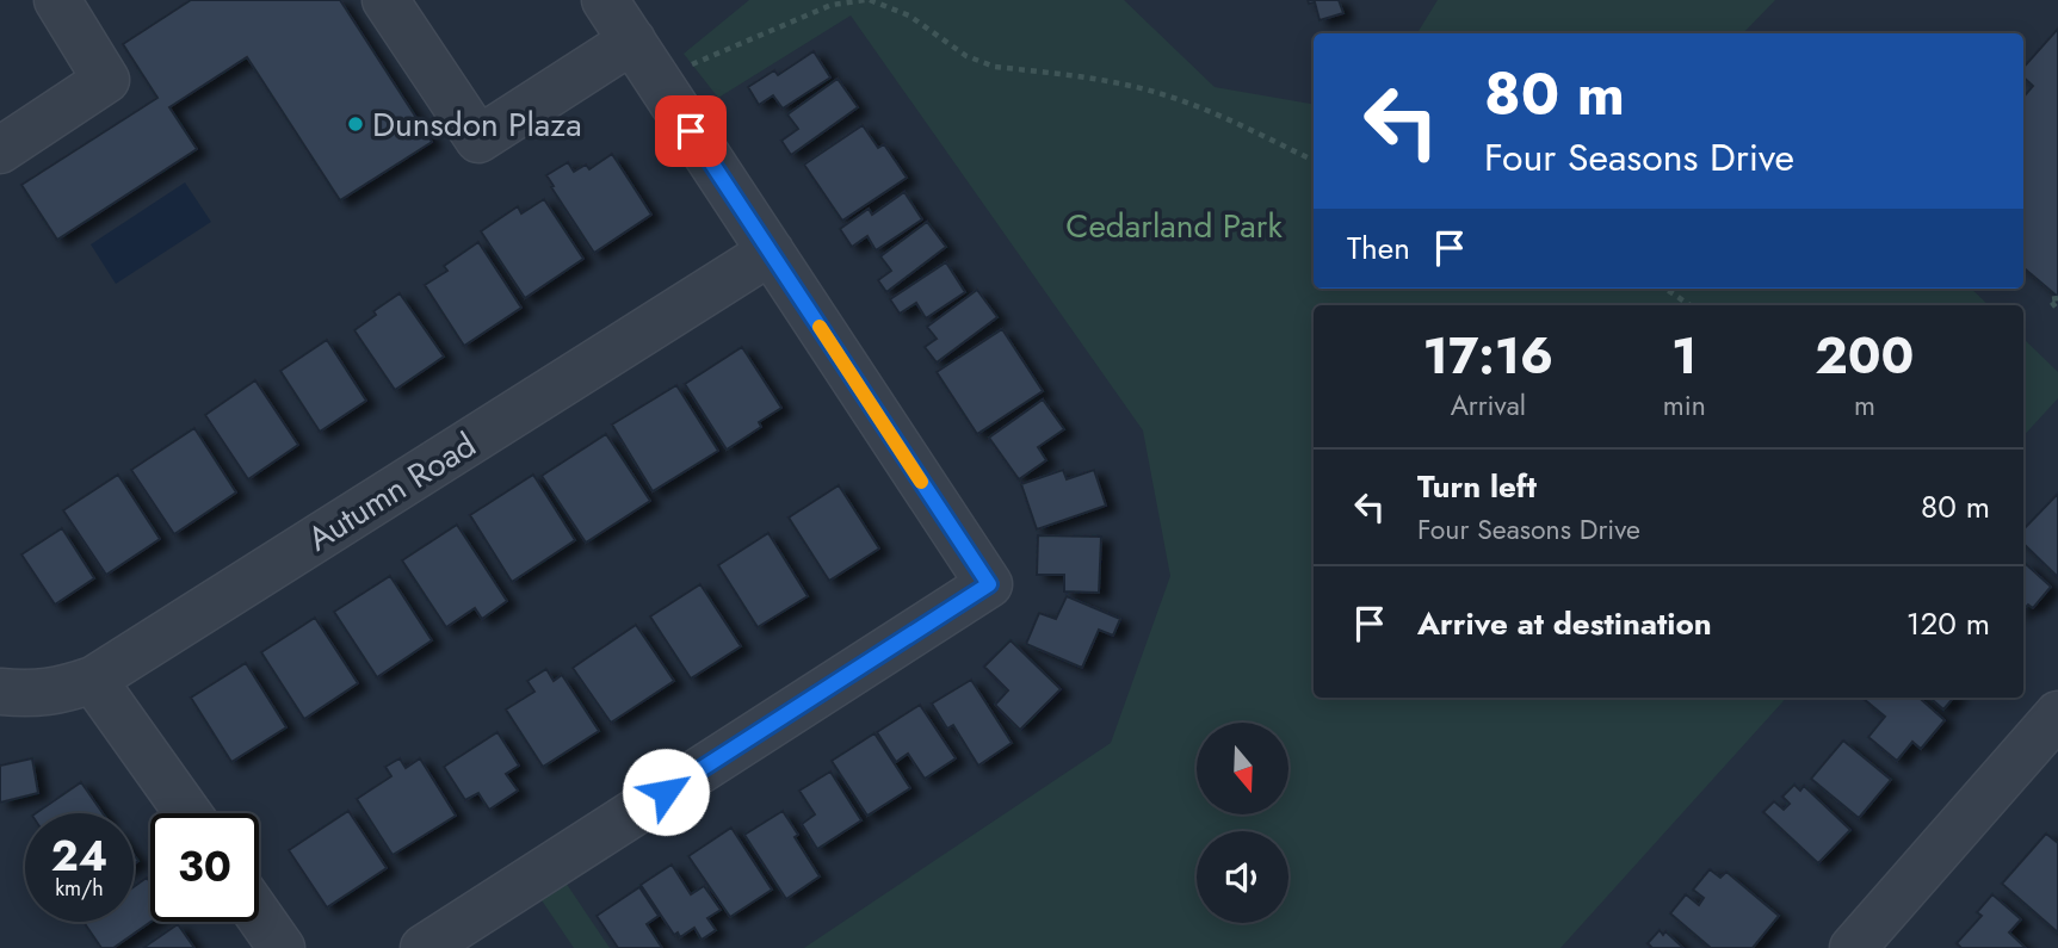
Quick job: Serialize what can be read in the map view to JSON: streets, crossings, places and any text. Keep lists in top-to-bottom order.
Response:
{
  "streets": {
    "street": ["Autumn Road"]
  },
  "parks": ["Cedarland Park"],
  "places": ["Dunsdon Plaza"],
  "north": "bottom",
  "page": {
    "turn": ["80 m", "Four Seasons Drive"],
    "then": "Then",
    "eta": [
      "17:16",
      "Arrival",
      "1",
      "min",
      "200",
      "m"
    ],
    "list": [
      {
        "name": "Turn left",
        "note": "Four Seasons Drive",
        "value": "80 m"
      },
      {
        "name": "Arrive at destination",
        "value": "120 m"
      }
    ],
    "speed": "24 km/h",
    "limit": "30"
  }
}
